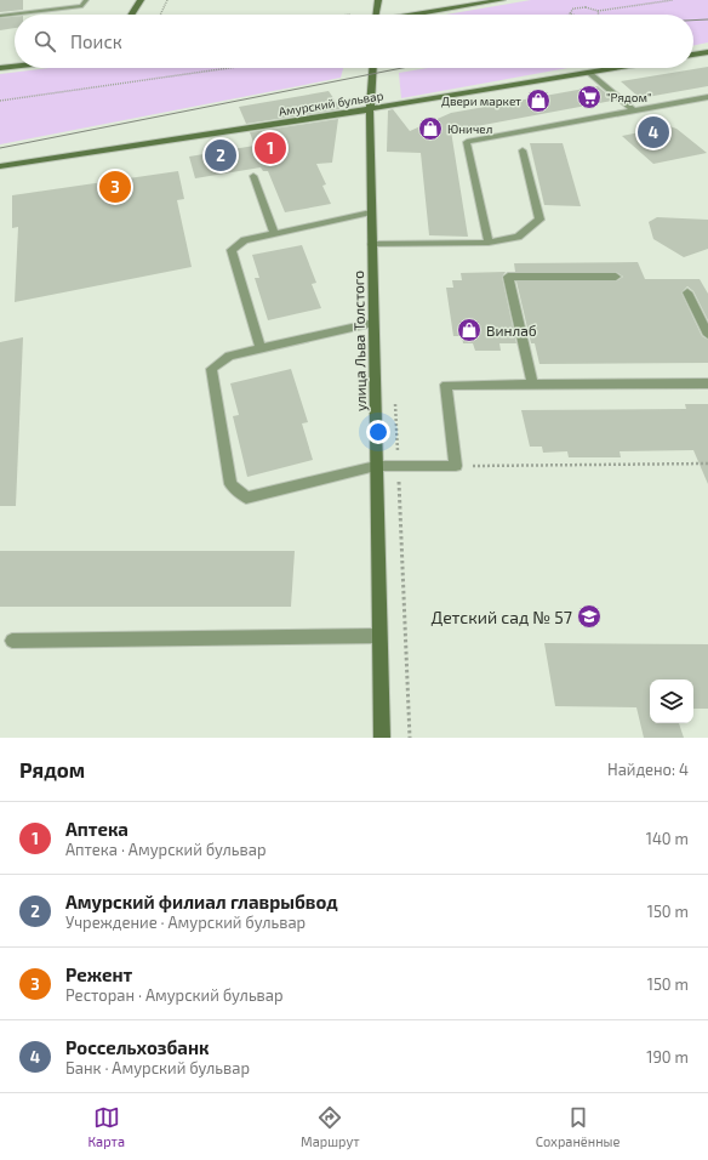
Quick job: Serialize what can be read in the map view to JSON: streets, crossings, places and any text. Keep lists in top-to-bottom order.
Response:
{
  "streets": {
    "street": ["Амурский бульвар", "улица Льва Толстого"]
  },
  "crossings": [
    ["Амурский бульвар", "улица Льва Толстого"]
  ],
  "places": {
    "supermarket": ["\"Рядом\""],
    "shop": ["Двери маркет", "Юничел", "Винлаб"],
    "school or university": ["Детский сад № 57"]
  },
  "page": {
    "search": "Поиск",
    "pins": [
      "4",
      "1",
      "2",
      "3"
    ],
    "heading": ["Рядом", "Найдено: 4"],
    "list": [
      {
        "mark": "1",
        "name": "Аптека",
        "note": "Аптека · Амурский бульвар",
        "value": "140 m"
      },
      {
        "mark": "2",
        "name": "Амурский филиал главрыбвод",
        "note": "Учреждение · Амурский бульвар",
        "value": "150 m"
      },
      {
        "mark": "3",
        "name": "Режент",
        "note": "Ресторан · Амурский бульвар",
        "value": "150 m"
      },
      {
        "mark": "4",
        "name": "Россельхозбанк",
        "note": "Банк · Амурский бульвар",
        "value": "190 m"
      }
    ],
    "nav": ["Карта", "Маршрут", "Сохранённые"]
  }
}
